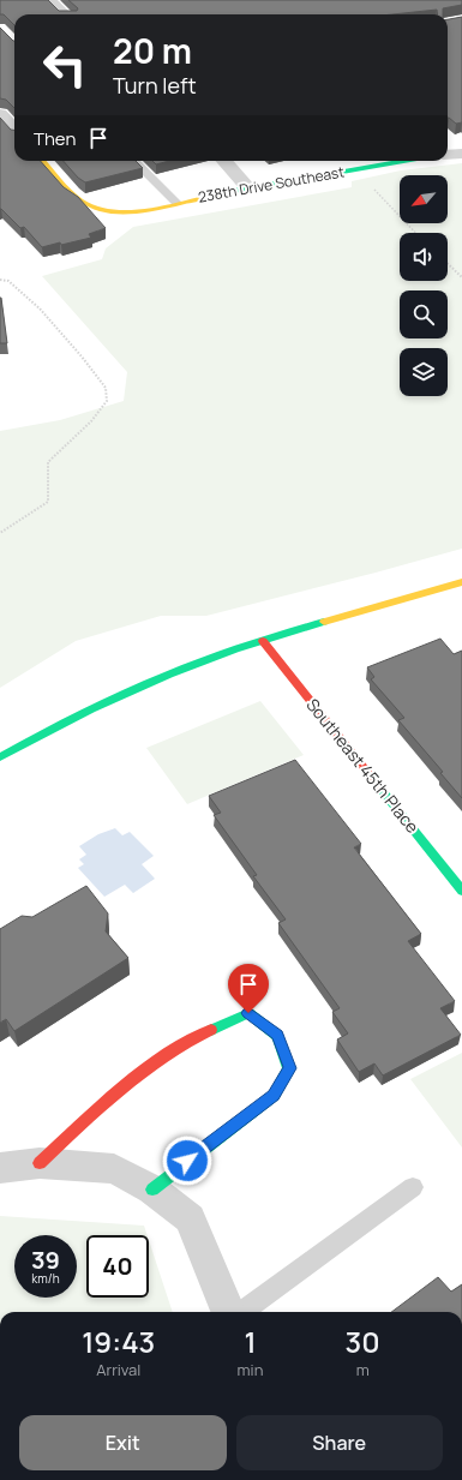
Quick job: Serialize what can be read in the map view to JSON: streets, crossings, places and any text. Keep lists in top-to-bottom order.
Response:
{
  "streets": {
    "street": ["238th Drive Southeast", "Southeast 45th Place"]
  },
  "north": "bottom left",
  "page": {
    "turn": ["20 m", "Turn left"],
    "then": "Then",
    "speed": "39 km/h",
    "limit": "40",
    "eta": [
      "19:43",
      "Arrival",
      "1",
      "min",
      "30",
      "m"
    ],
    "buttons": ["Exit", "Share"]
  }
}
